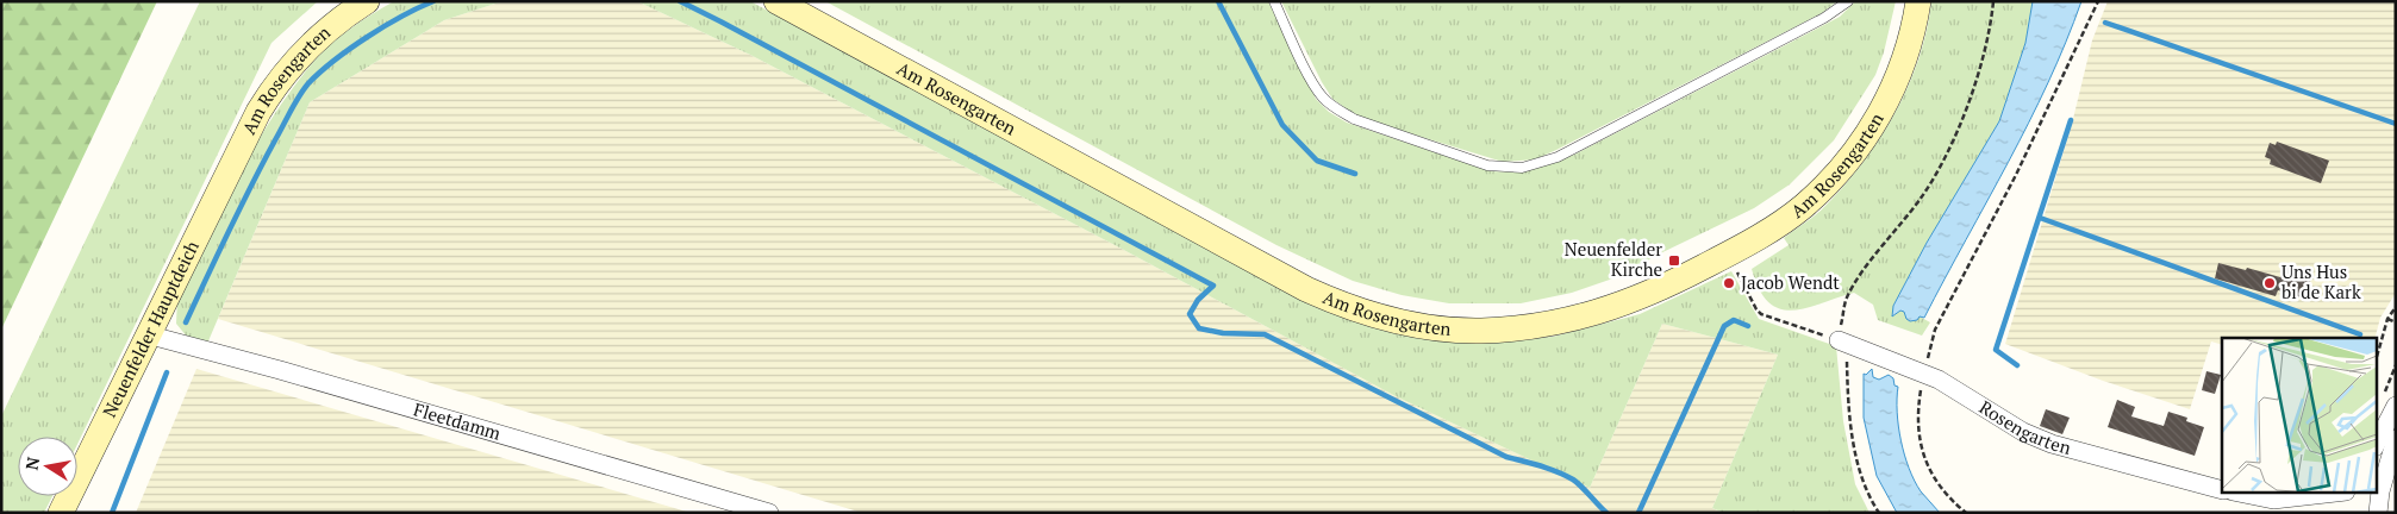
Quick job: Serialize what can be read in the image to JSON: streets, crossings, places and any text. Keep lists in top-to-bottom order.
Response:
{
  "streets": {
    "main road": ["Am Rosengarten", "Neuenfelder Hauptdeich"],
    "street": ["Fleetdamm", "Rosengarten"]
  },
  "crossings": [
    ["Am Rosengarten", "Neuenfelder Hauptdeich"],
    ["Neuenfelder Hauptdeich", "Fleetdamm"]
  ],
  "places": {
    "transit": ["Neuenfelder Kirche"],
    "other": ["Jacob Wendt", "Uns Hus bi de Kark"]
  },
  "north": "left"
}
